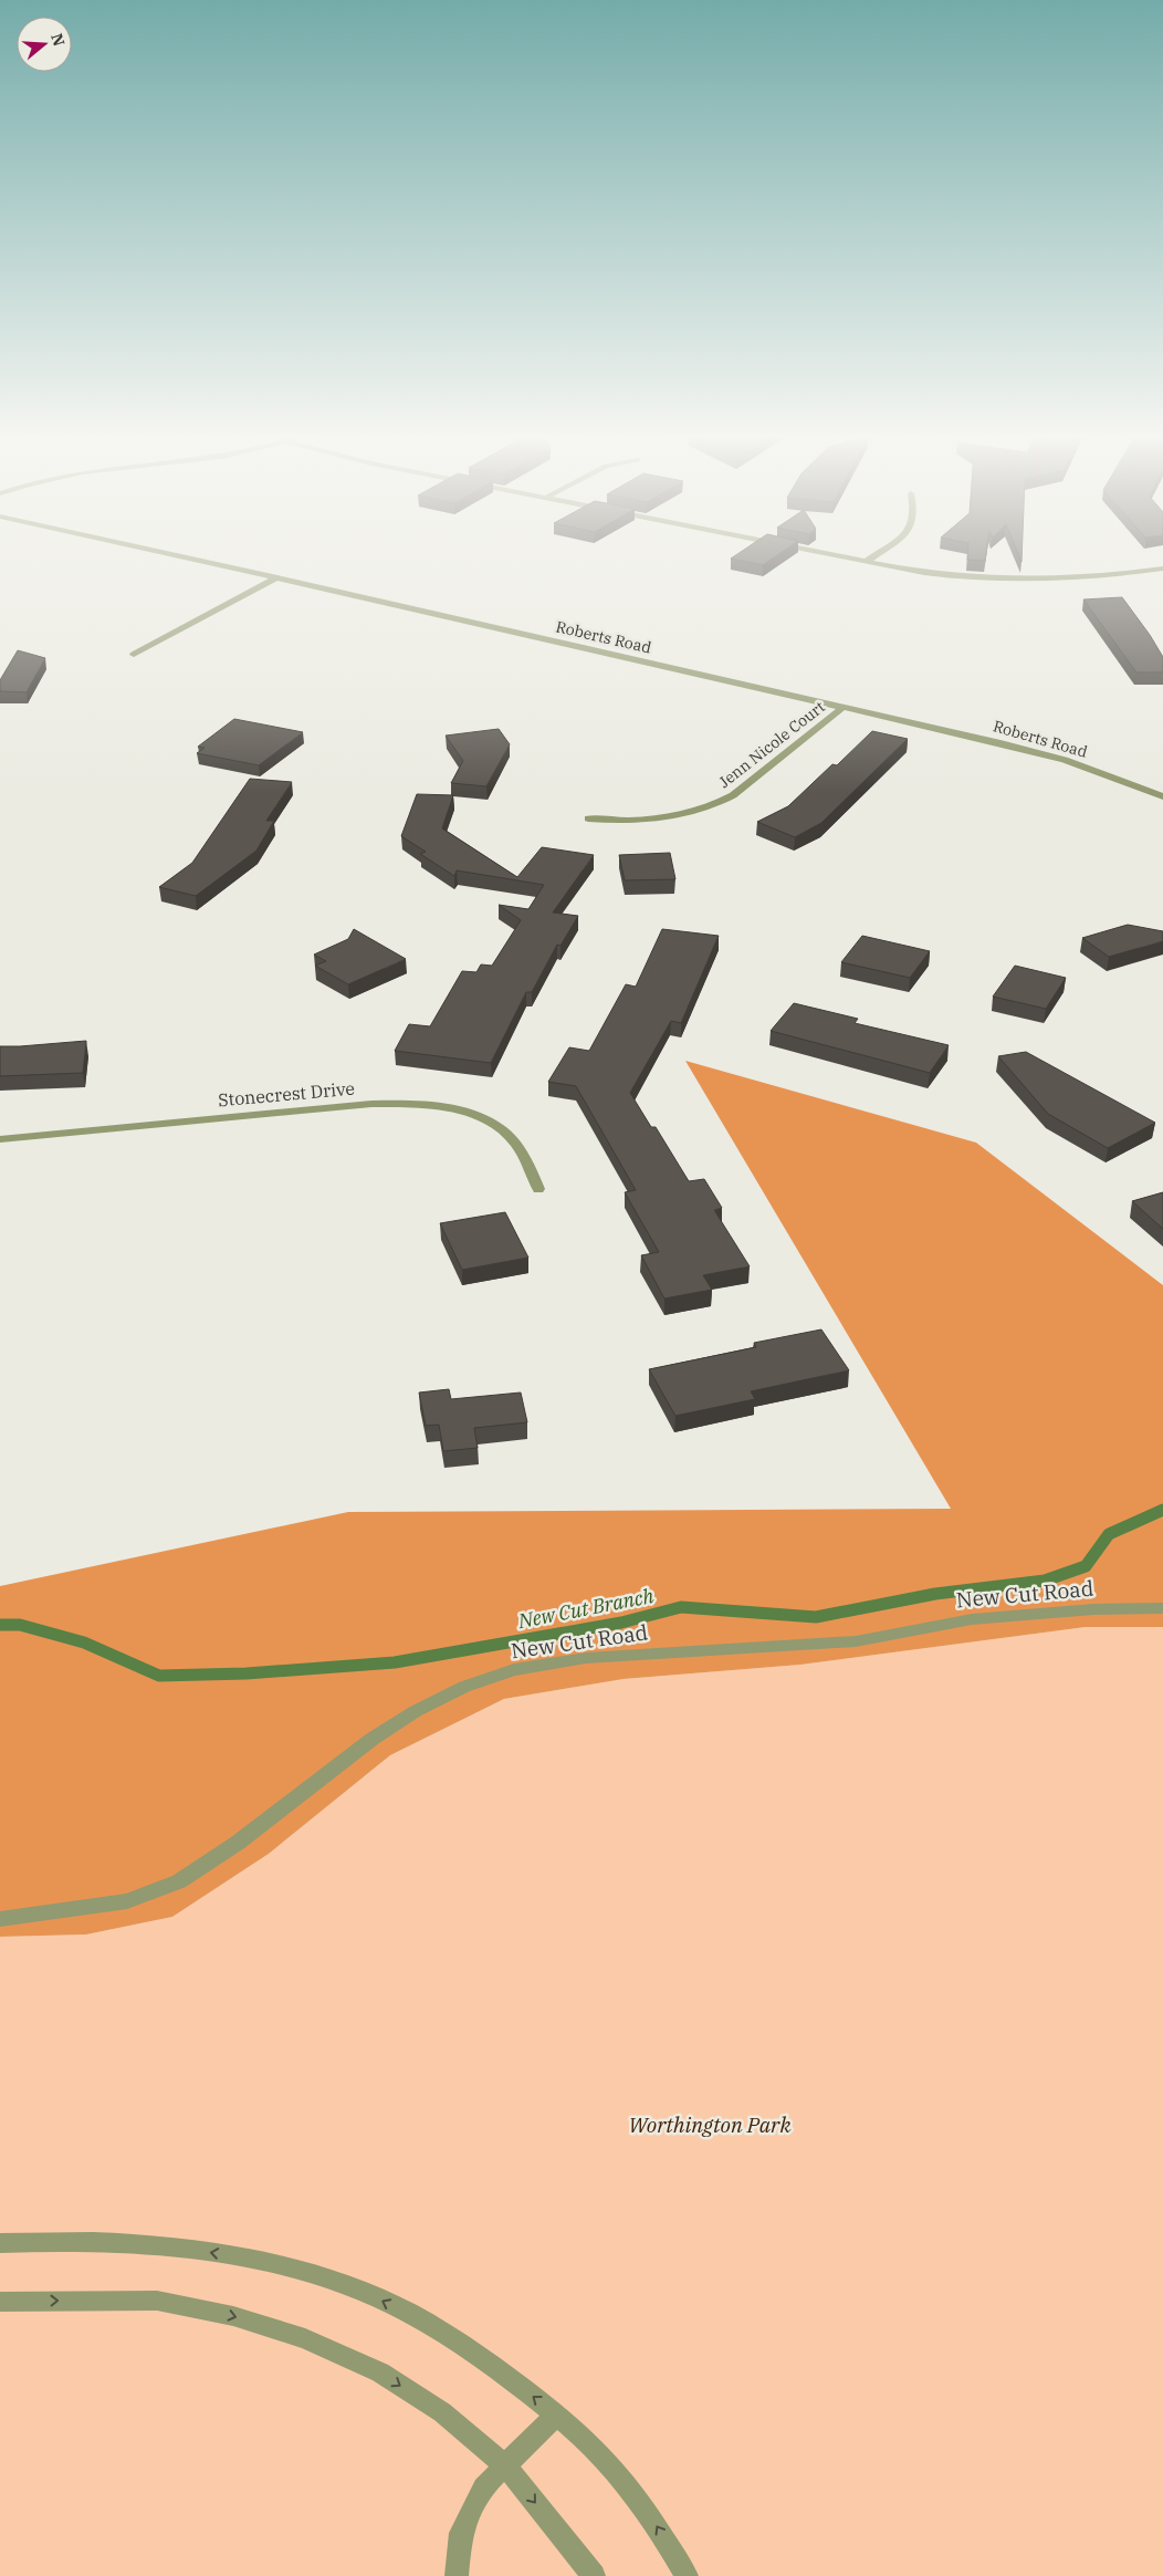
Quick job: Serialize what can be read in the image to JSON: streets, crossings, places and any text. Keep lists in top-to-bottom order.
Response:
{
  "streets": {
    "street": [
      "Roberts Road",
      "Jenn Nicole Court",
      "Stonecrest Drive",
      "New Cut Road"
    ]
  },
  "crossings": [
    ["Roberts Road", "Jenn Nicole Court"]
  ],
  "water": ["New Cut Branch"],
  "parks": ["Worthington Park"],
  "north": "right"
}
